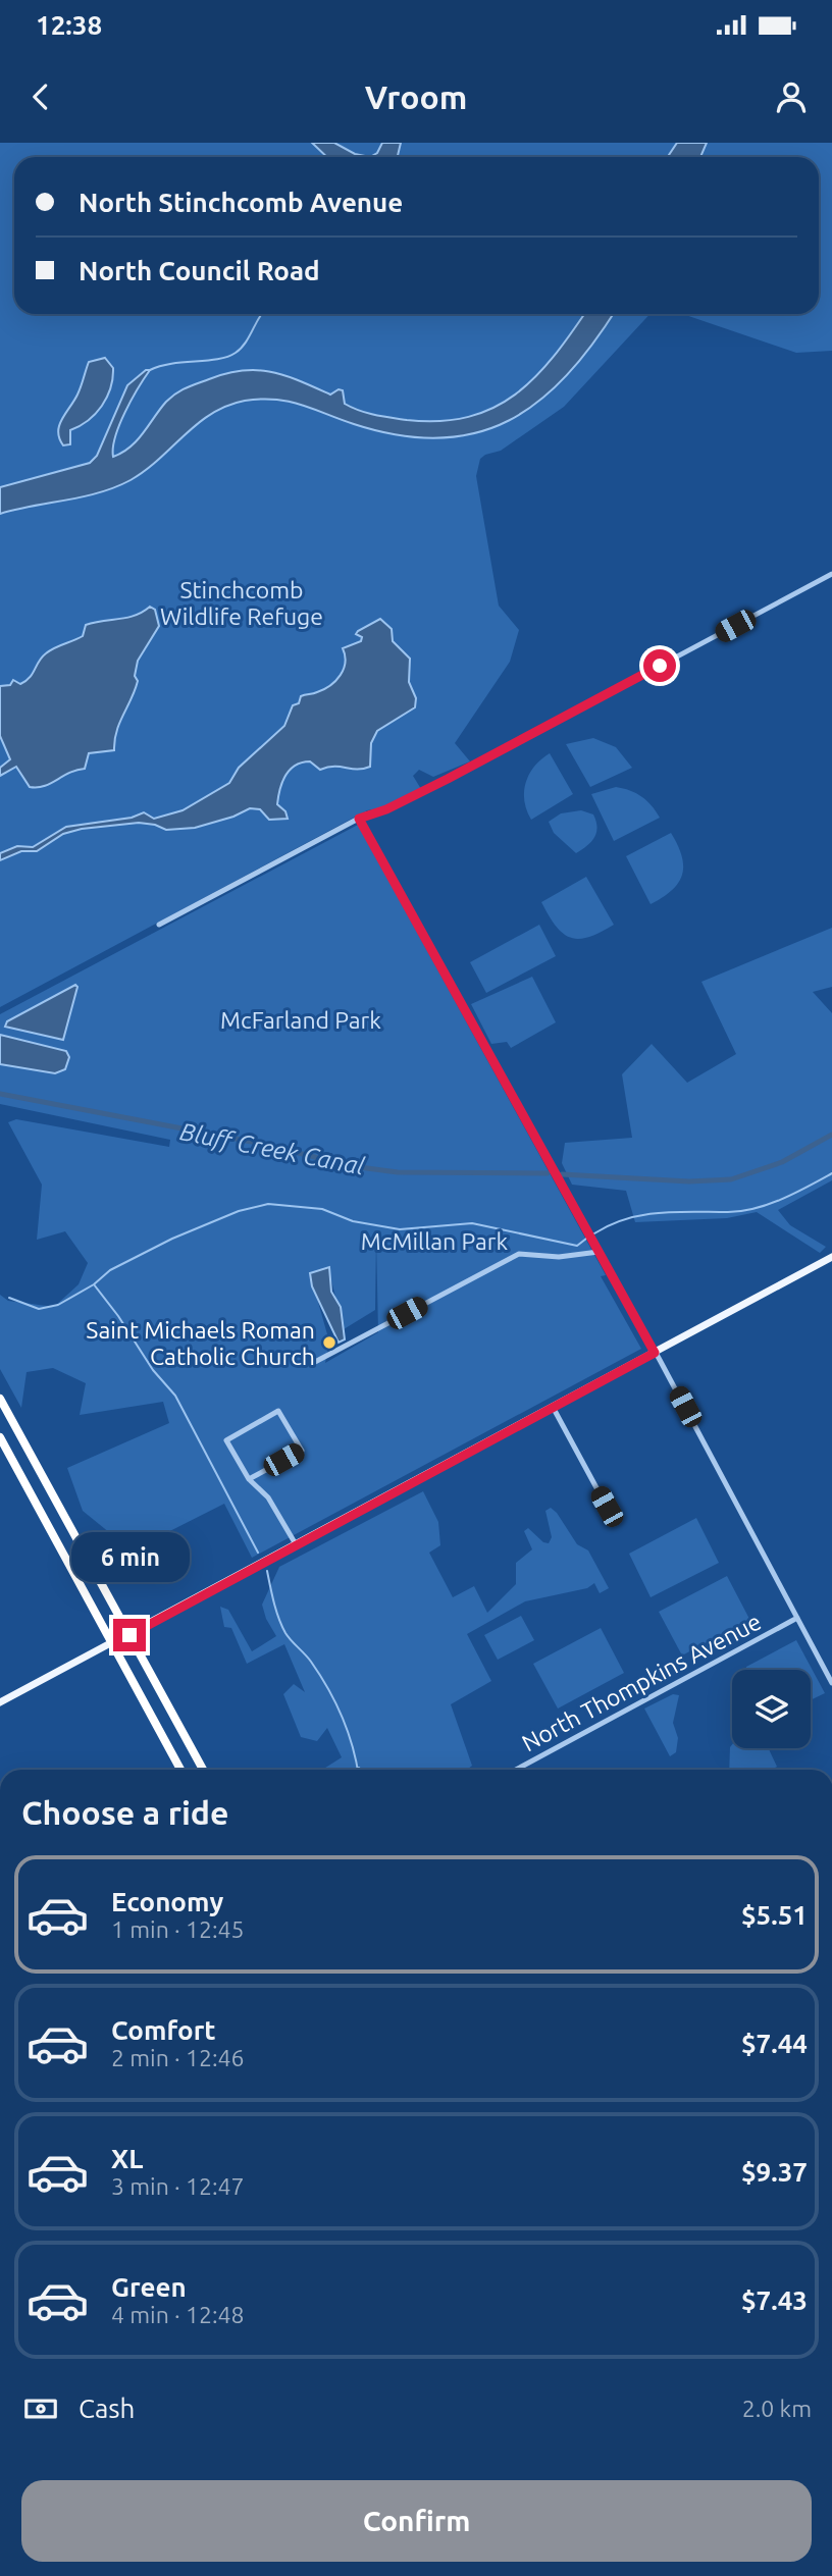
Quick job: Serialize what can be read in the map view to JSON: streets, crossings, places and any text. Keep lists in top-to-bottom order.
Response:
{
  "streets": {
    "street": ["North Thompkins Avenue"]
  },
  "water": ["Bluff Creek Canal"],
  "parks": ["Stinchcomb Wildlife Refuge", "McFarland Park", "McMillan Park"],
  "places": ["Saint Michaels Roman Catholic Church"],
  "page": {
    "status": "12:38",
    "header": "Vroom",
    "banner": ["North Stinchcomb Avenue", "North Council Road"],
    "bubble": "6 min",
    "heading": "Choose a ride",
    "list": [
      {
        "name": "Economy",
        "note": "1 min · 12:45",
        "value": "$5.51"
      },
      {
        "name": "Comfort",
        "note": "2 min · 12:46",
        "value": "$7.44"
      },
      {
        "name": "XL",
        "note": "3 min · 12:47",
        "value": "$9.37"
      },
      {
        "name": "Green",
        "note": "4 min · 12:48",
        "value": "$7.43"
      }
    ],
    "pay": ["Cash", "2.0 km"],
    "buttons": "Confirm"
  }
}
